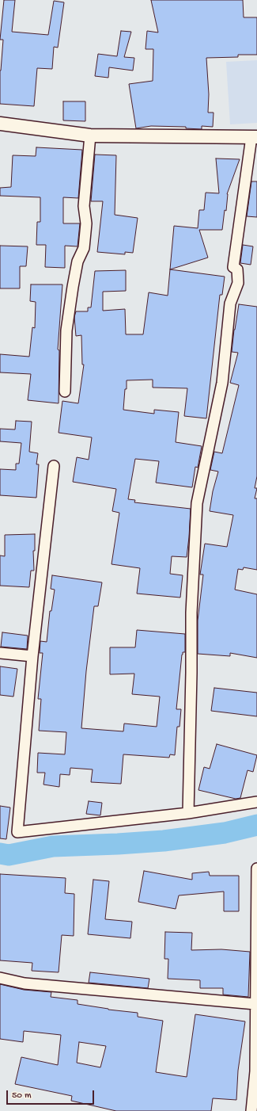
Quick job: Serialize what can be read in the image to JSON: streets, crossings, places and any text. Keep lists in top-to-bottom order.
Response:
{
  "scale_bar": "50 m"
}
